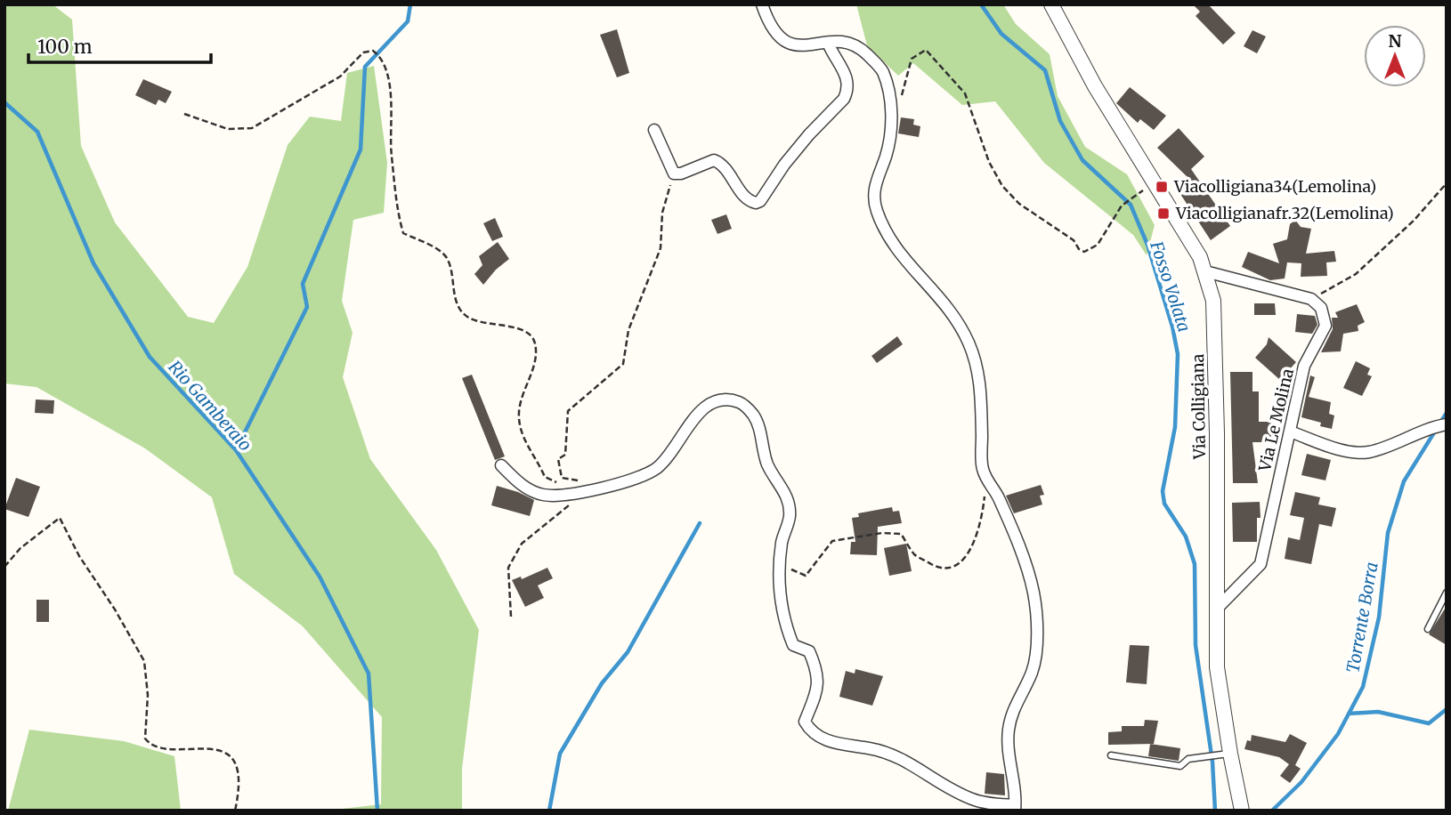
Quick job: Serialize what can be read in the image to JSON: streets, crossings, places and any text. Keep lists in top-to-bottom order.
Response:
{
  "streets": {
    "street": ["Via Colligiana", "Via Le Molina"]
  },
  "crossings": [
    ["Via Colligiana", "Via Le Molina"]
  ],
  "water": ["Fosso Volata", "Rio Gamberaio", "Torrente Borra"],
  "places": {
    "transit": ["Viacolligiana34(Lemolina)", "Viacolligianafr.32(Lemolina)"]
  },
  "scale_bar": "100 m",
  "north": "top"
}
